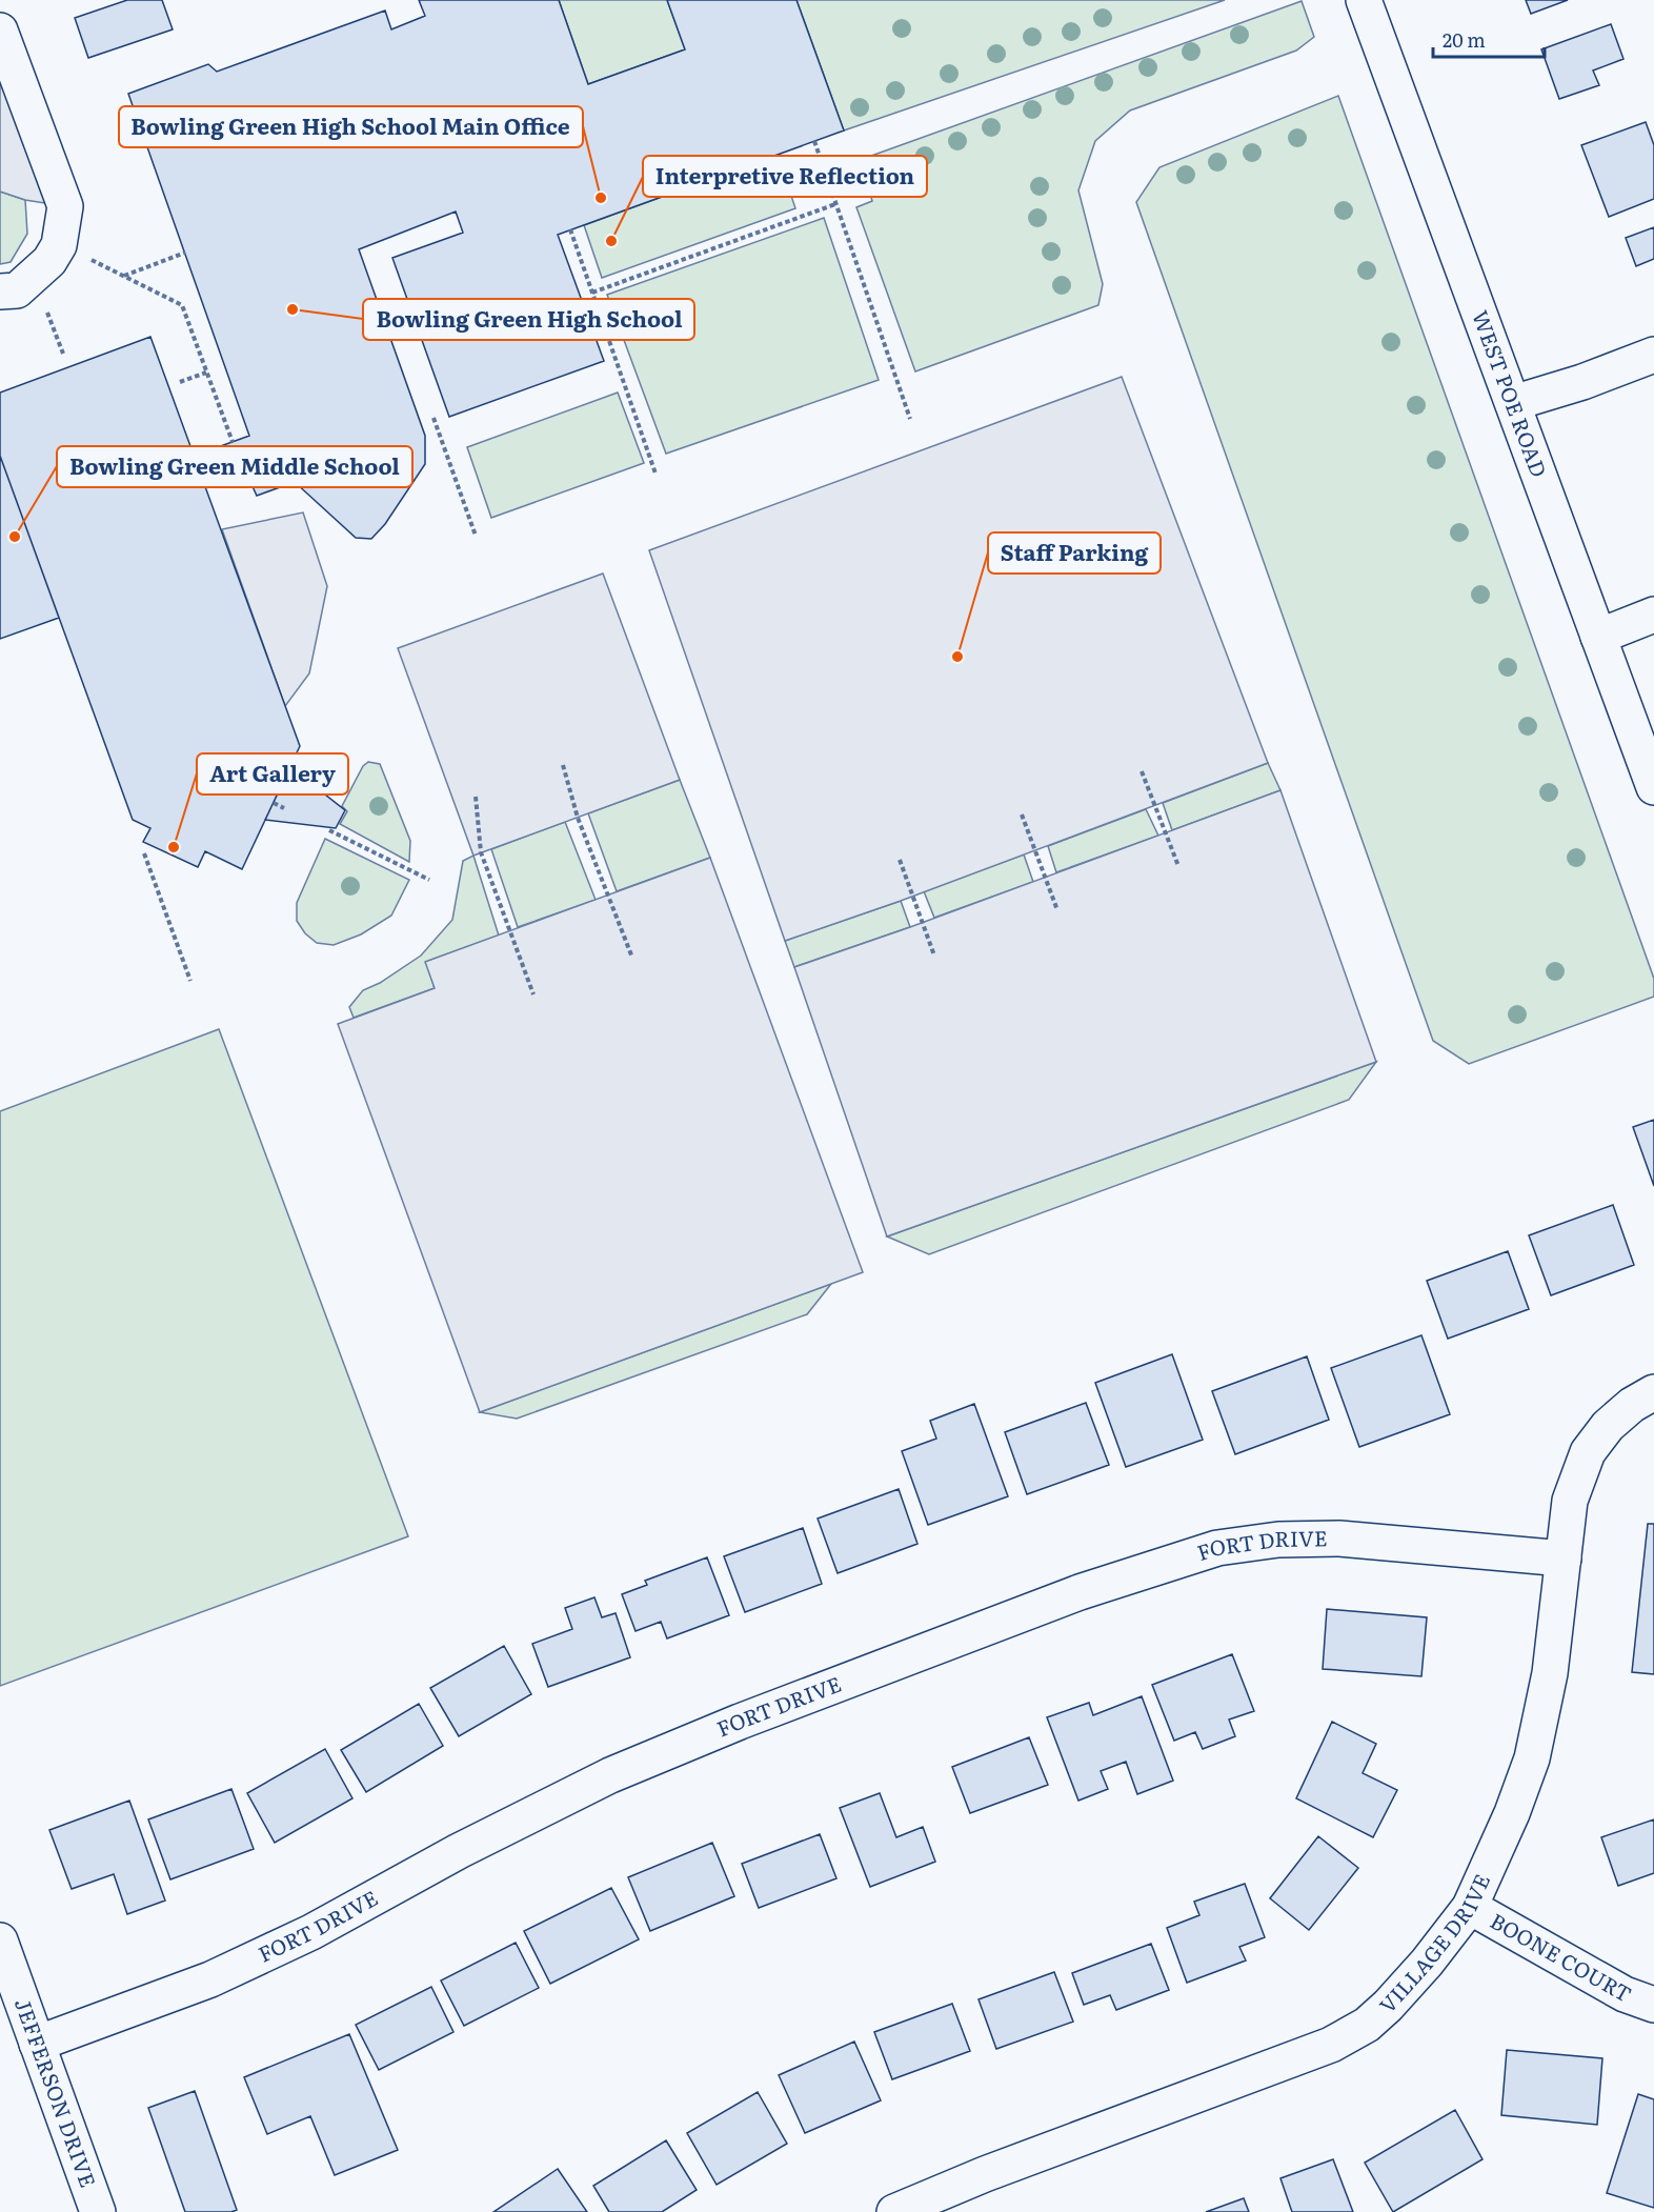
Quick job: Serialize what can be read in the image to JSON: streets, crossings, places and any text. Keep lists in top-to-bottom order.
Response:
{
  "streets": {
    "street": [
      "WEST POE ROAD",
      "FORT DRIVE",
      "VILLAGE DRIVE",
      "BOONE COURT",
      "JEFFERSON DRIVE"
    ]
  },
  "crossings": [
    ["FORT DRIVE", "VILLAGE DRIVE"],
    ["FORT DRIVE", "JEFFERSON DRIVE"],
    ["VILLAGE DRIVE", "BOONE COURT"]
  ],
  "places": [
    "Bowling Green High School Main Office",
    "Interpretive Reflection",
    "Bowling Green High School",
    "Bowling Green Middle School",
    "Staff Parking",
    "Art Gallery"
  ],
  "scale_bar": "20 m"
}
